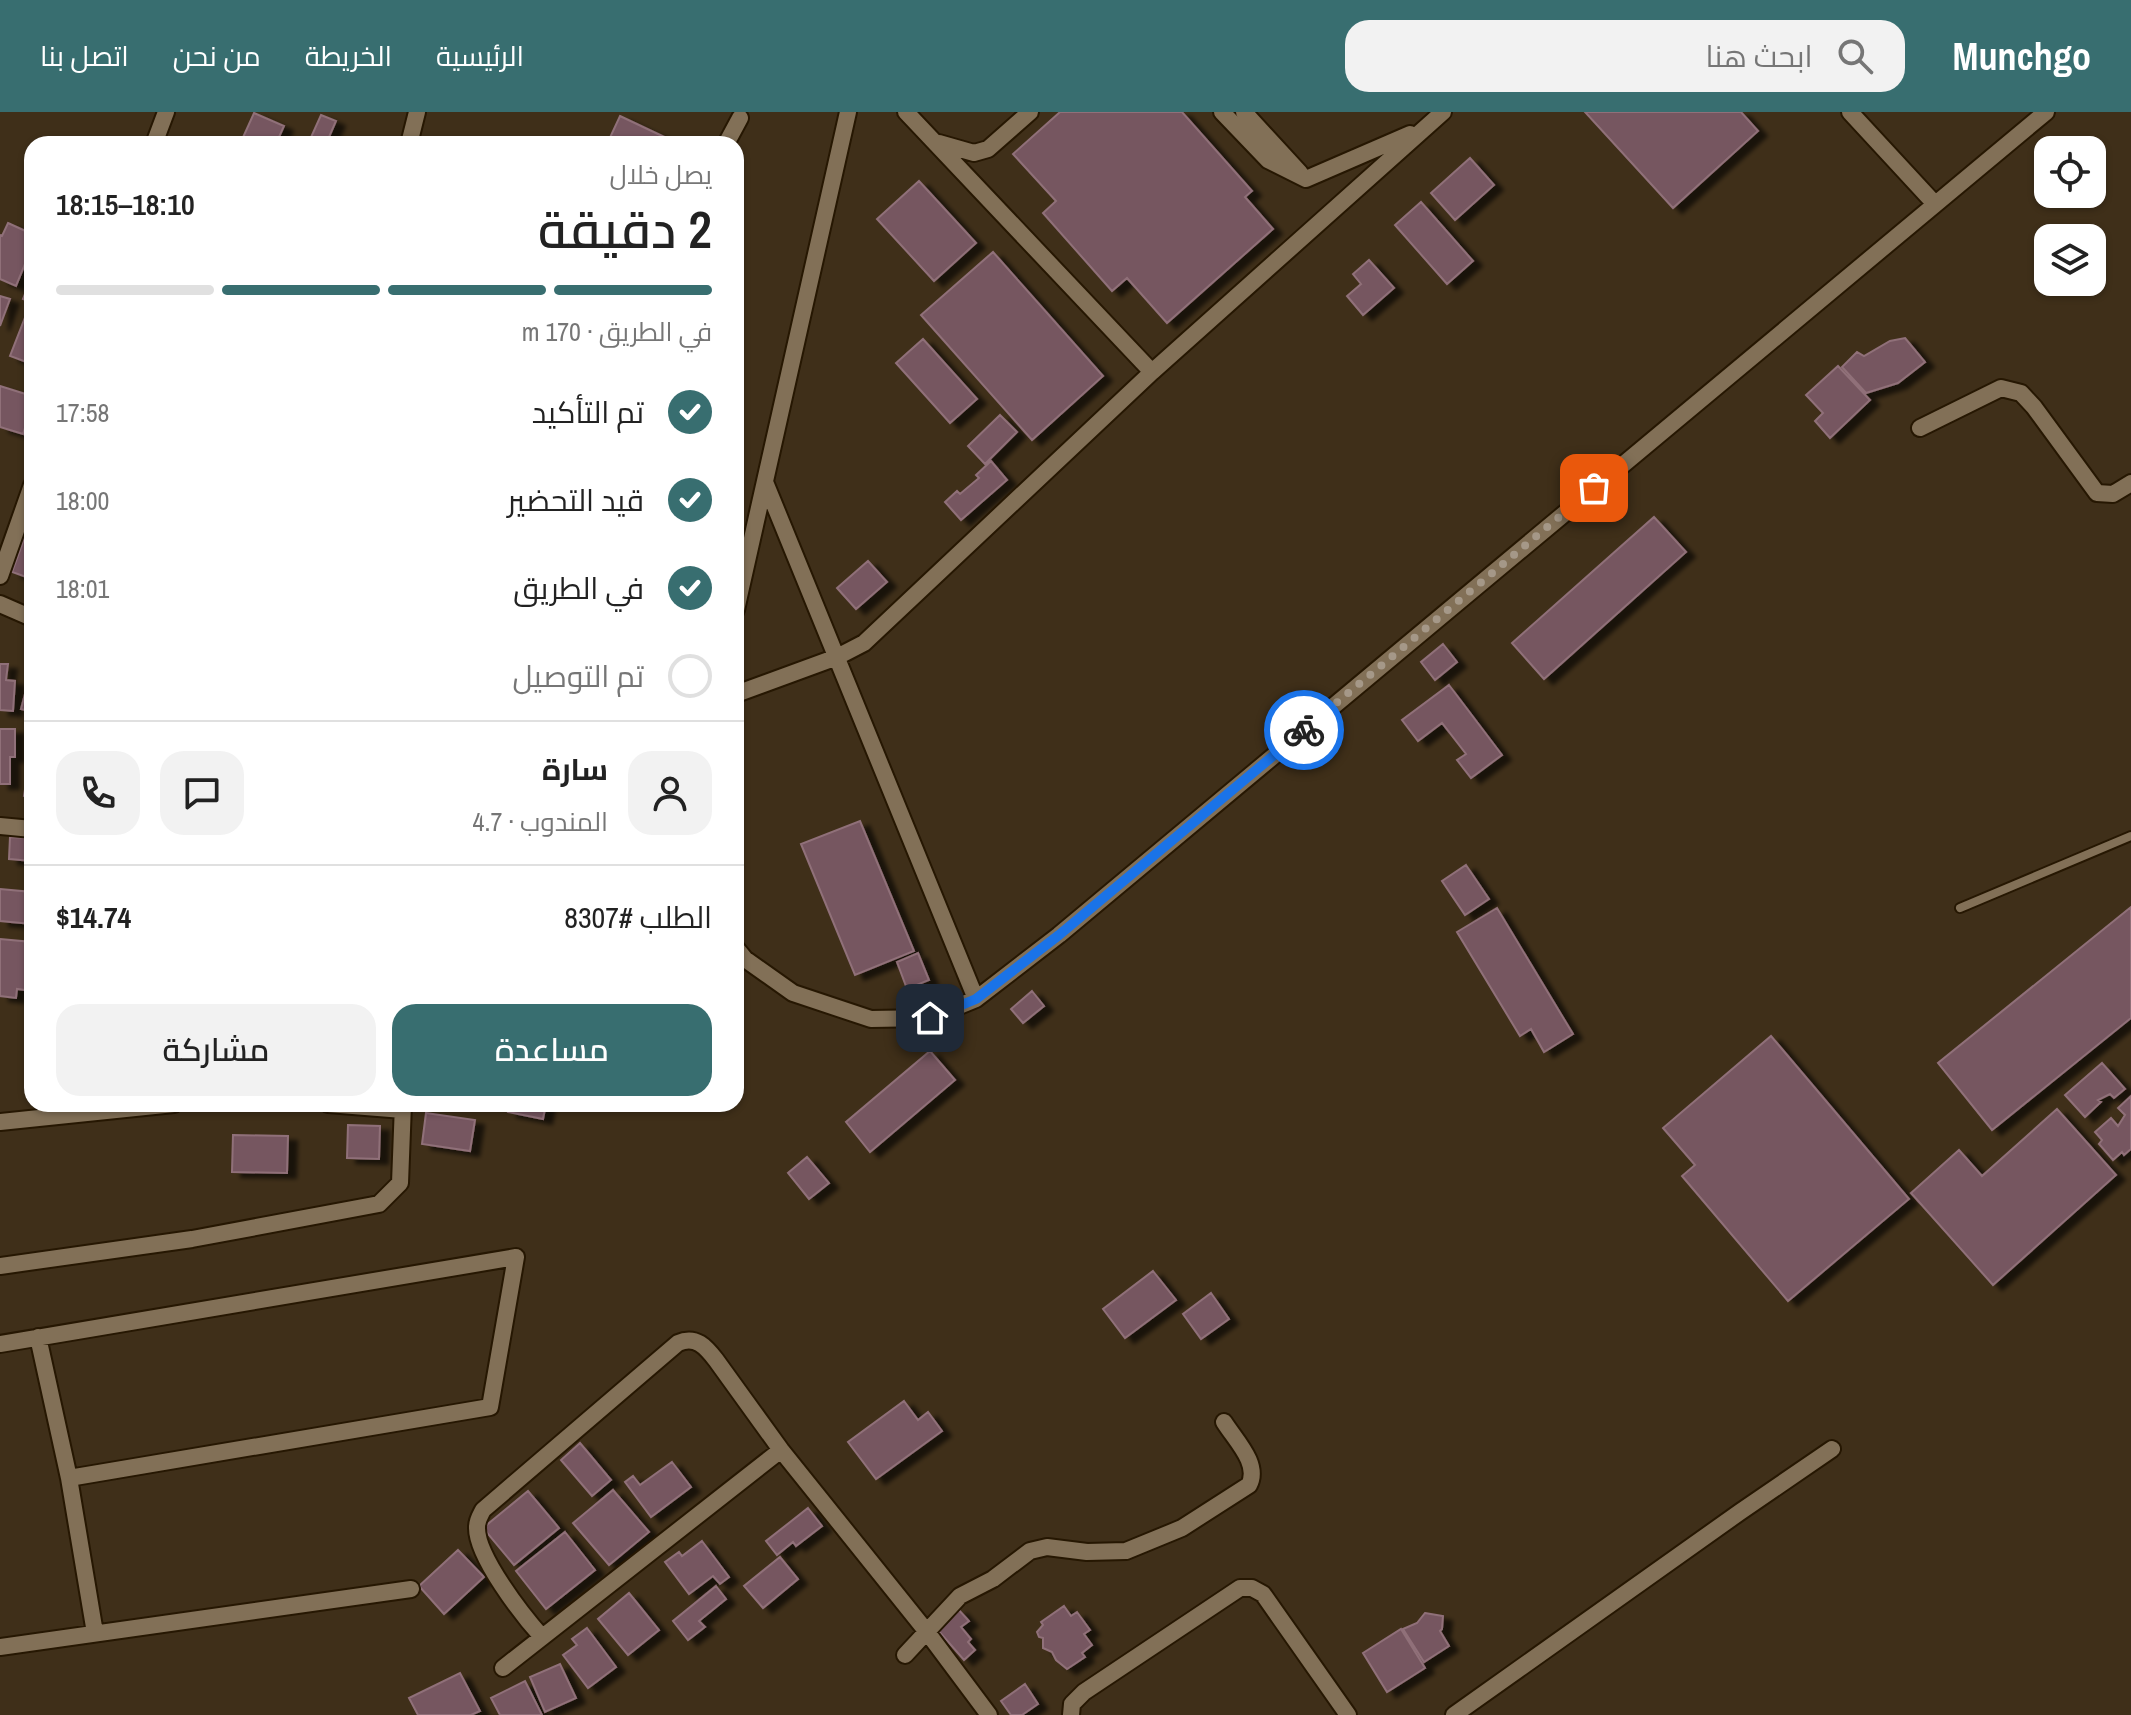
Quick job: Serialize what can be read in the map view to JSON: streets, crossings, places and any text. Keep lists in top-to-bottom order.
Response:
{
  "page": {
    "header": "Munchgo",
    "search": "ابحث هنا",
    "nav": [
      "الرئيسية",
      "الخريطة",
      "من نحن",
      "اتصل بنا"
    ],
    "heading": ["2 دقيقة", "يصل خلال", "18:10–18:15"],
    "panel": [
      "سارة",
      "المندوب · 4.7",
      "الطلب #8307",
      "$14.74"
    ],
    "bar": "في الطريق · 170 m",
    "list": [
      ["تم التأكيد", "17:58"],
      ["قيد التحضير", "18:00"],
      ["في الطريق", "18:01"],
      "تم التوصيل"
    ],
    "buttons": ["مساعدة", "مشاركة"]
  }
}
